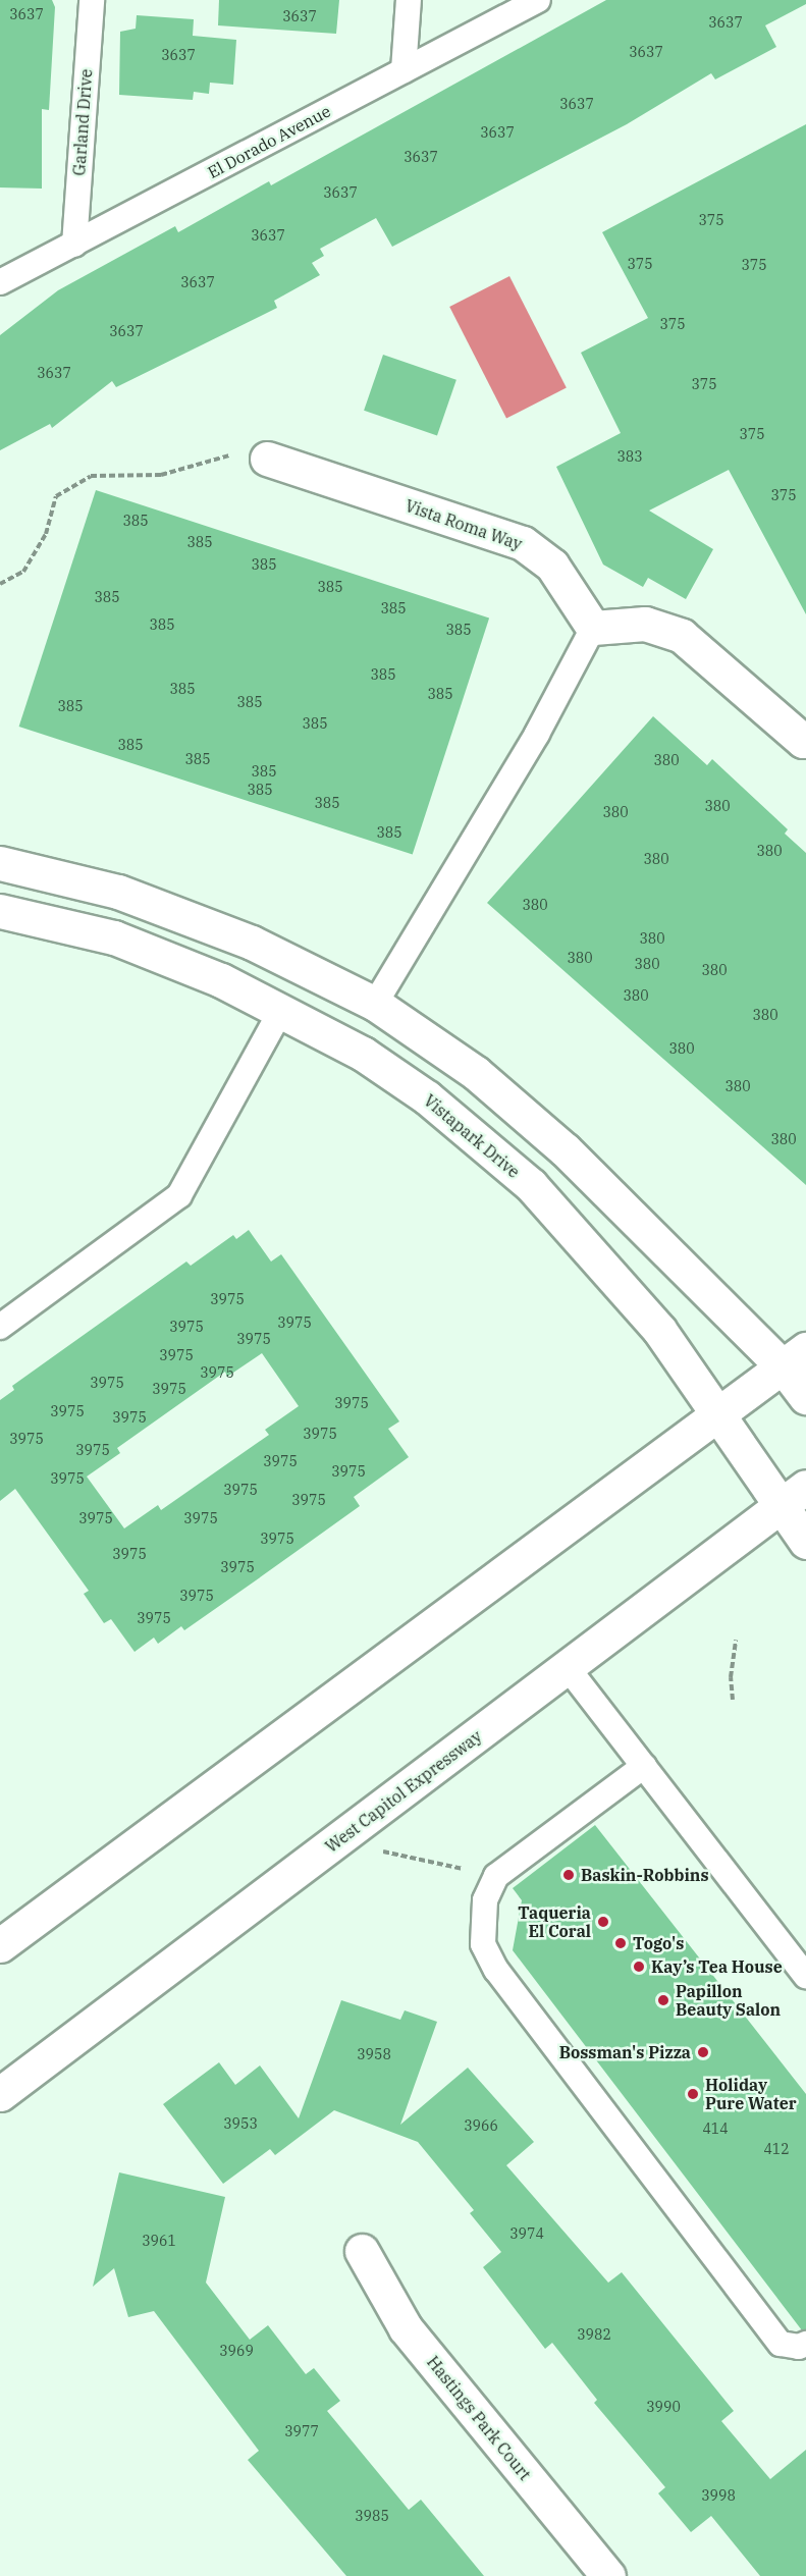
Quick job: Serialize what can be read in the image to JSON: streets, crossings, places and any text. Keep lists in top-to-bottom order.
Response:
{
  "streets": {
    "main road": [
      "Vista Roma Way",
      "Vistapark Drive",
      "West Capitol Expressway",
      "Hastings Park Court"
    ],
    "lane": ["Garland Drive", "El Dorado Avenue"]
  },
  "crossings": [
    ["Garland Drive", "El Dorado Avenue"],
    ["Vistapark Drive", "West Capitol Expressway"]
  ],
  "places": [
    "Baskin-Robbins",
    "Taqueria El Coral",
    "Togo's",
    "Kay’s Tea House",
    "Papillon Beauty Salon",
    "Bossman's Pizza",
    "Holiday Pure Water"
  ],
  "house_numbers": [
    "3637",
    "3637",
    "3637",
    "3637",
    "3637",
    "3637",
    "3637",
    "3637",
    "3637",
    "375",
    "3637",
    "375",
    "375",
    "3637",
    "375",
    "3637",
    "3637",
    "375",
    "375",
    "383",
    "375",
    "385",
    "385",
    "385",
    "385",
    "385",
    "385",
    "385",
    "385",
    "385",
    "385",
    "385",
    "385",
    "385",
    "385",
    "385",
    "385",
    "380",
    "385",
    "385",
    "385",
    "380",
    "380",
    "385",
    "380",
    "380",
    "380",
    "380",
    "380",
    "380",
    "380",
    "380",
    "380",
    "380",
    "380",
    "380",
    "3975",
    "3975",
    "3975",
    "3975",
    "3975",
    "3975",
    "3975",
    "3975",
    "3975",
    "3975",
    "3975",
    "3975",
    "3975",
    "3975",
    "3975",
    "3975",
    "3975",
    "3975",
    "3975",
    "3975",
    "3975",
    "3975",
    "3975",
    "3975",
    "3975",
    "3975",
    "3958",
    "3953",
    "3966",
    "414",
    "412",
    "3974",
    "3961",
    "3982",
    "3969",
    "3990",
    "3977",
    "3998",
    "3985"
  ]
}
